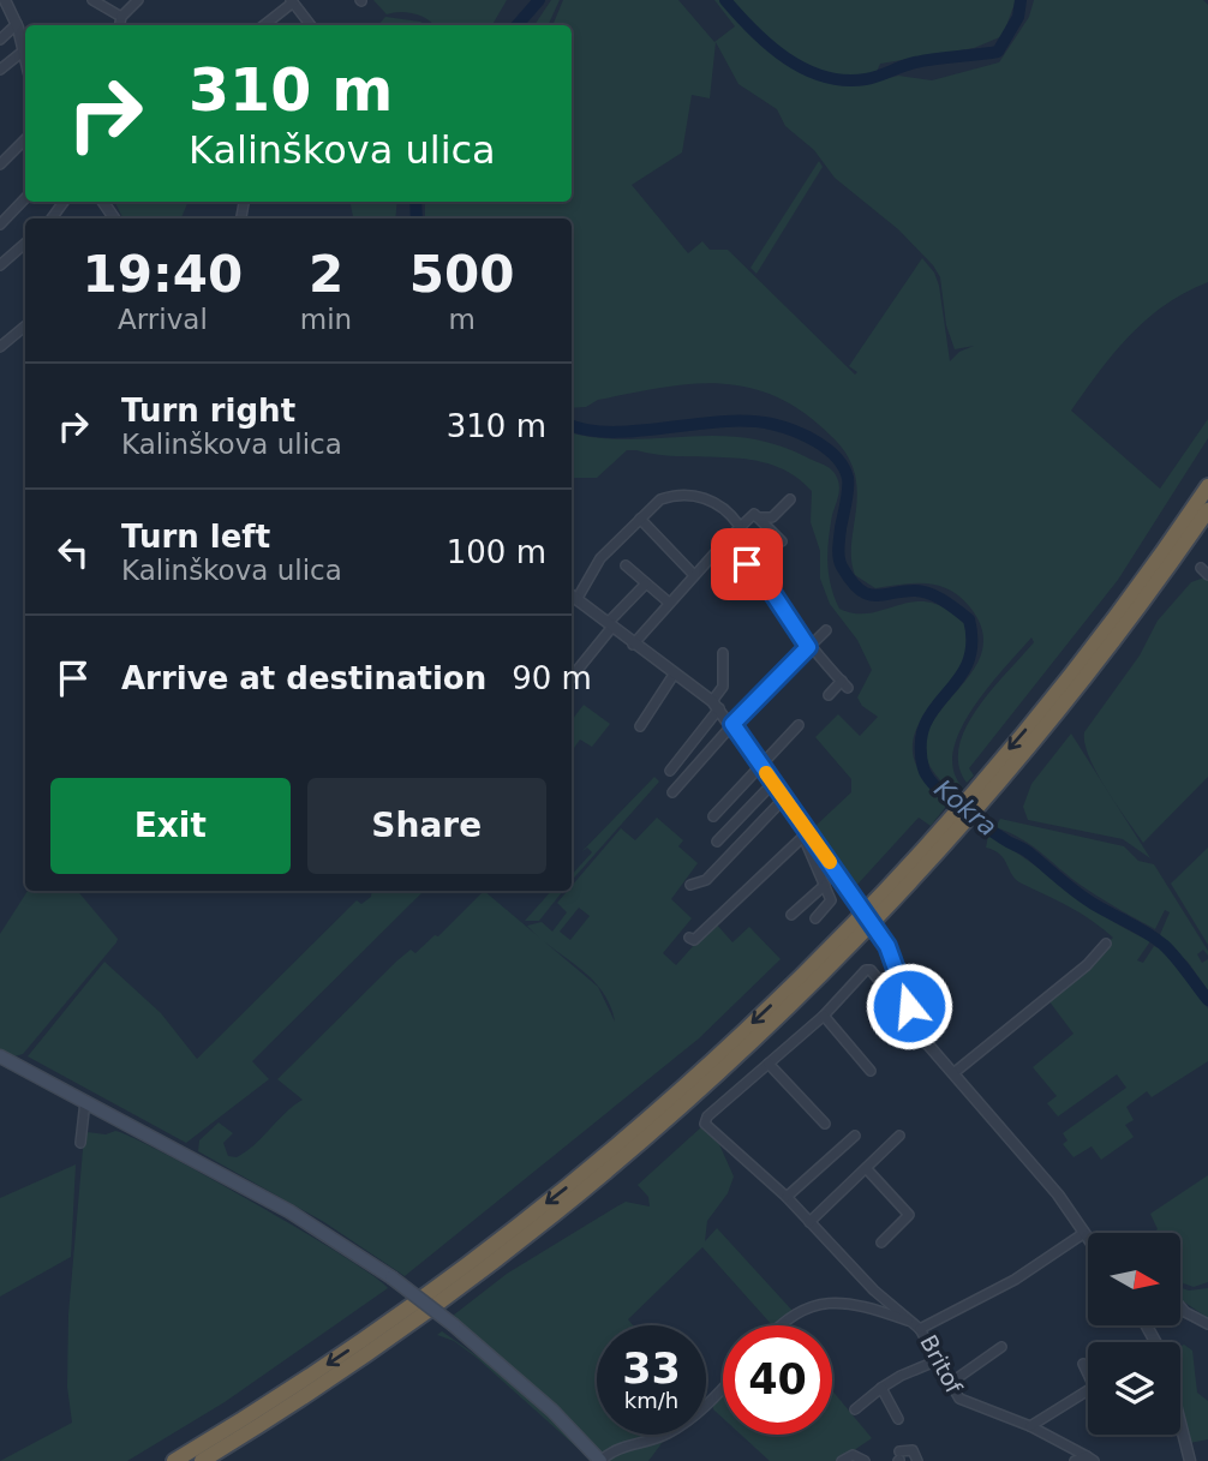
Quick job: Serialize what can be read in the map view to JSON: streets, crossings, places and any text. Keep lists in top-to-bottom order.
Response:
{
  "streets": {
    "street": ["Britof"]
  },
  "water": ["Kokra"],
  "north": "right",
  "page": {
    "turn": ["310 m", "Kalinškova ulica"],
    "eta": [
      "19:40",
      "Arrival",
      "2",
      "min",
      "500",
      "m"
    ],
    "list": [
      {
        "name": "Turn right",
        "note": "Kalinškova ulica",
        "value": "310 m"
      },
      {
        "name": "Turn left",
        "note": "Kalinškova ulica",
        "value": "100 m"
      },
      {
        "name": "Arrive at destination",
        "value": "90 m"
      }
    ],
    "buttons": ["Exit", "Share"],
    "speed": "33 km/h",
    "limit": "40"
  }
}
